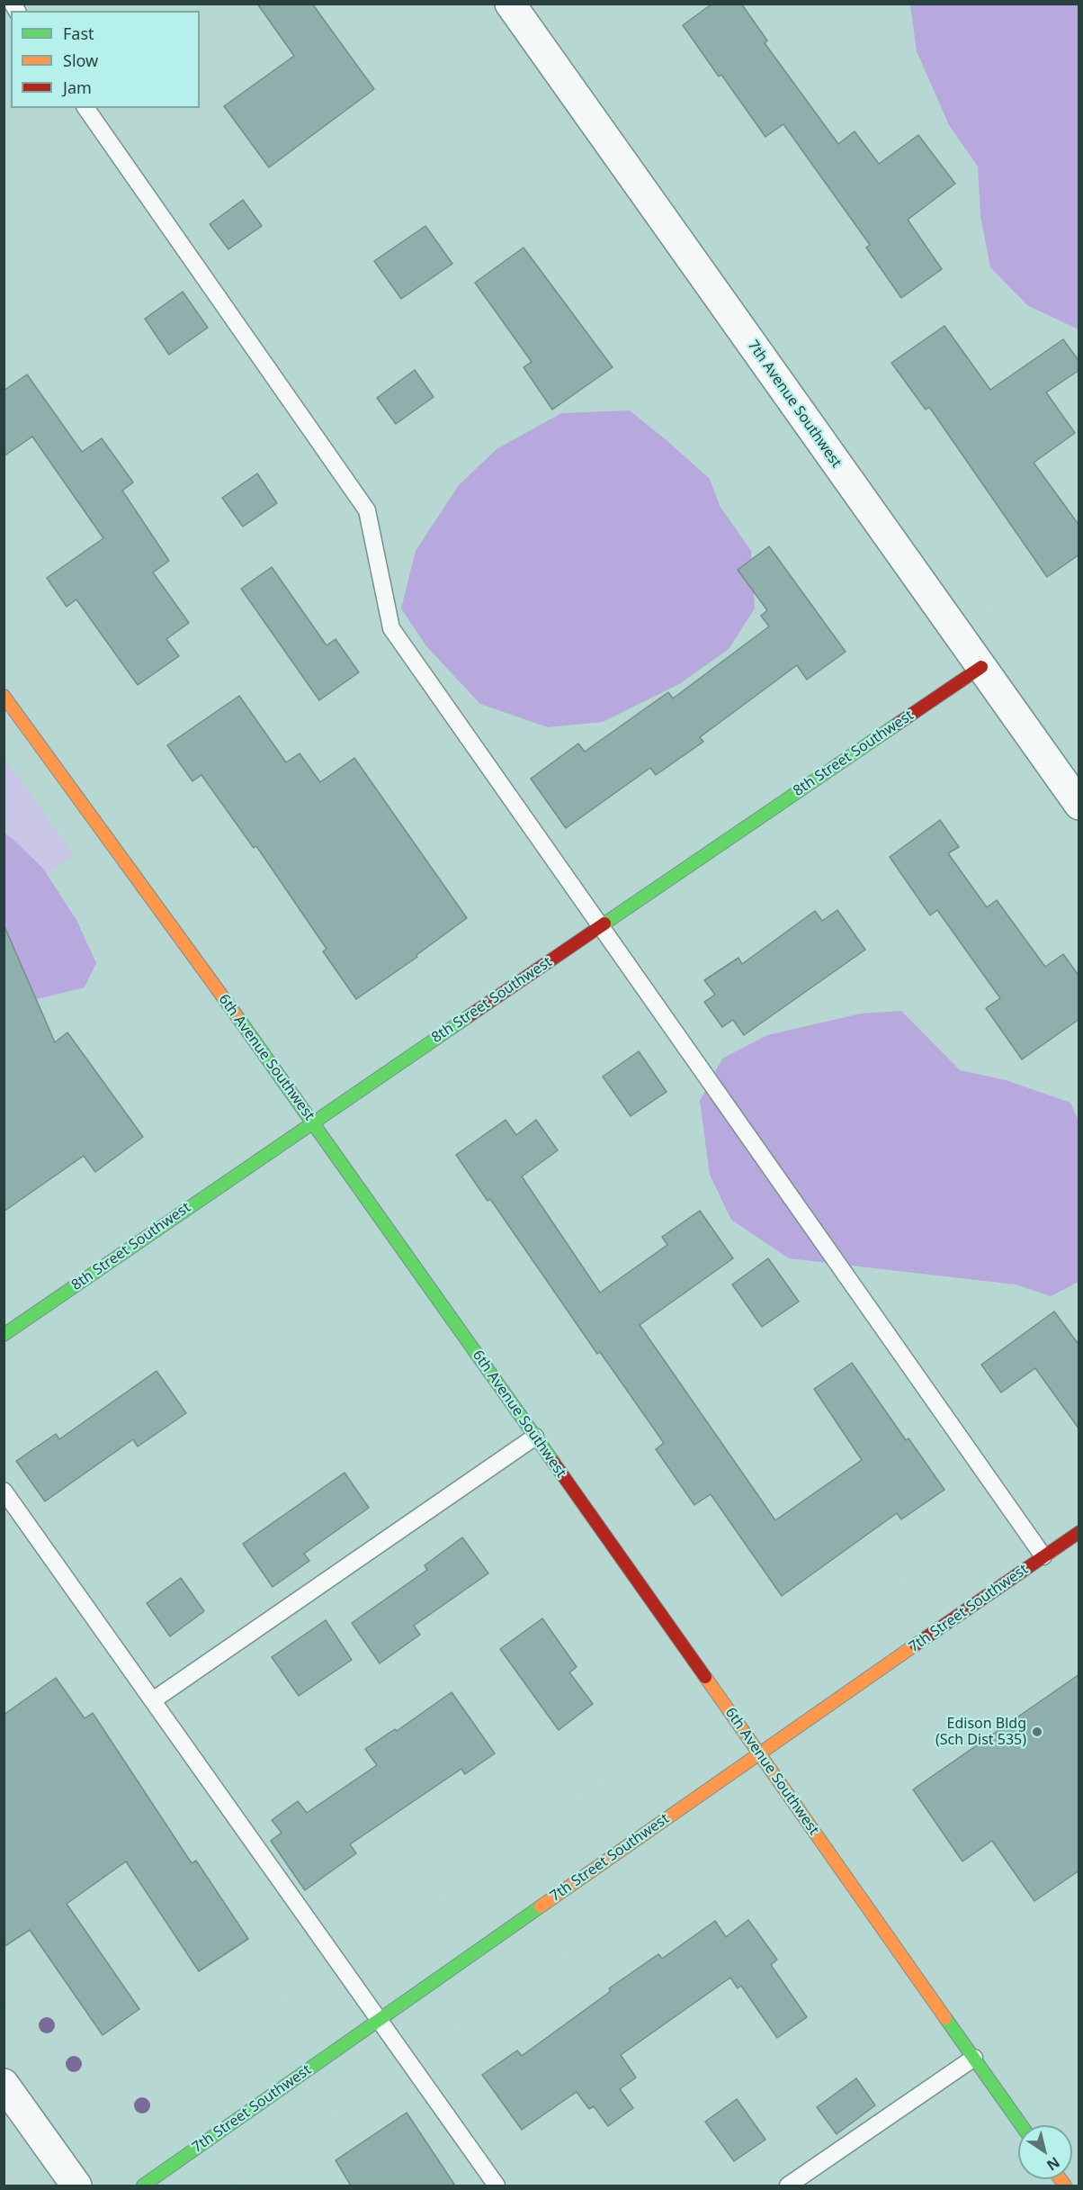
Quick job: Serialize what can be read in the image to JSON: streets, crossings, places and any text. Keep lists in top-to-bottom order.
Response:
{
  "streets": {
    "street": [
      "7th Avenue Southwest",
      "8th Street Southwest",
      "6th Avenue Southwest",
      "7th Street Southwest"
    ]
  },
  "crossings": [
    ["7th Avenue Southwest", "8th Street Southwest"],
    ["8th Street Southwest", "6th Avenue Southwest"],
    ["6th Avenue Southwest", "7th Street Southwest"]
  ],
  "places": ["Edison Bldg (Sch Dist 535)"],
  "legend": ["Fast", "Slow", "Jam"],
  "north": "bottom right"
}
